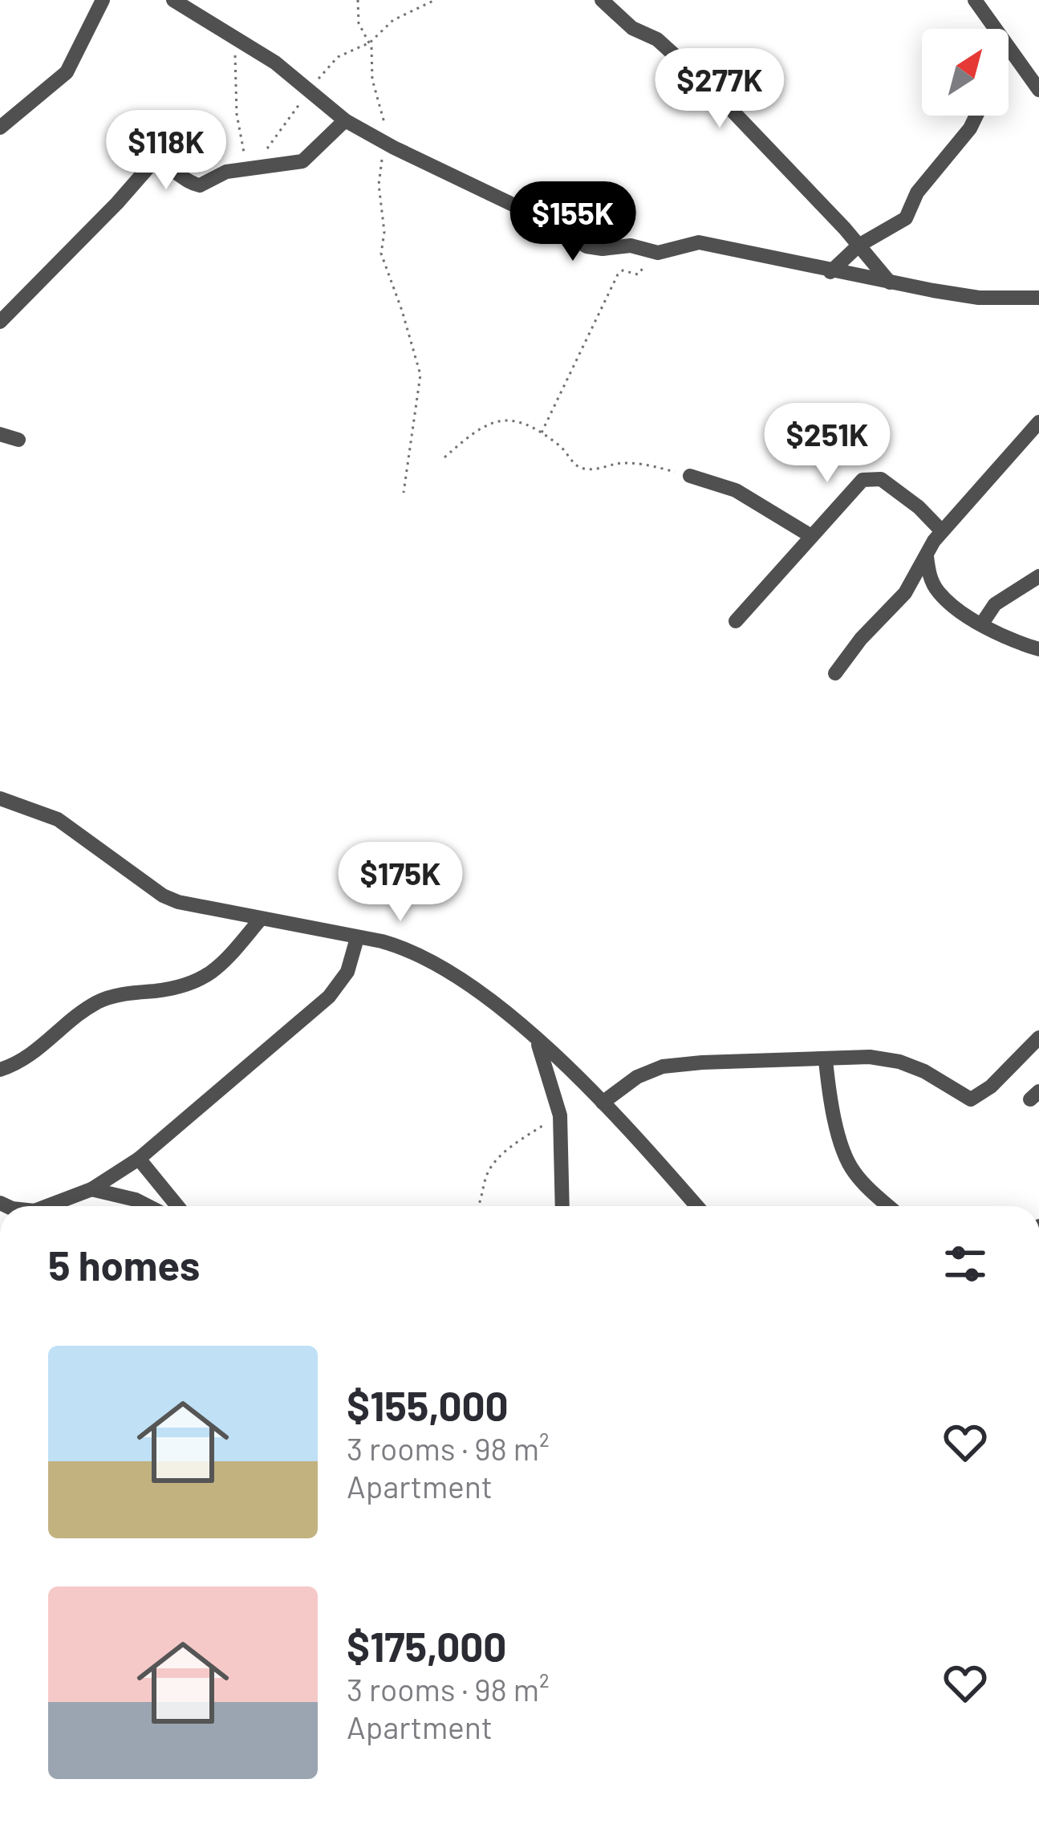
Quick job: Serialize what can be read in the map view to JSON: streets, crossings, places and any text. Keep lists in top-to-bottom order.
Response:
{
  "north": "top right",
  "page": {
    "price": [
      "$277K",
      "$118K",
      "$155K",
      "$251K",
      "$175K"
    ],
    "heading": "5 homes",
    "list": [
      {
        "name": "$155,000",
        "note": "3 rooms · 98 m² · Apartment"
      },
      {
        "name": "$175,000",
        "note": "3 rooms · 98 m² · Apartment"
      }
    ]
  }
}
